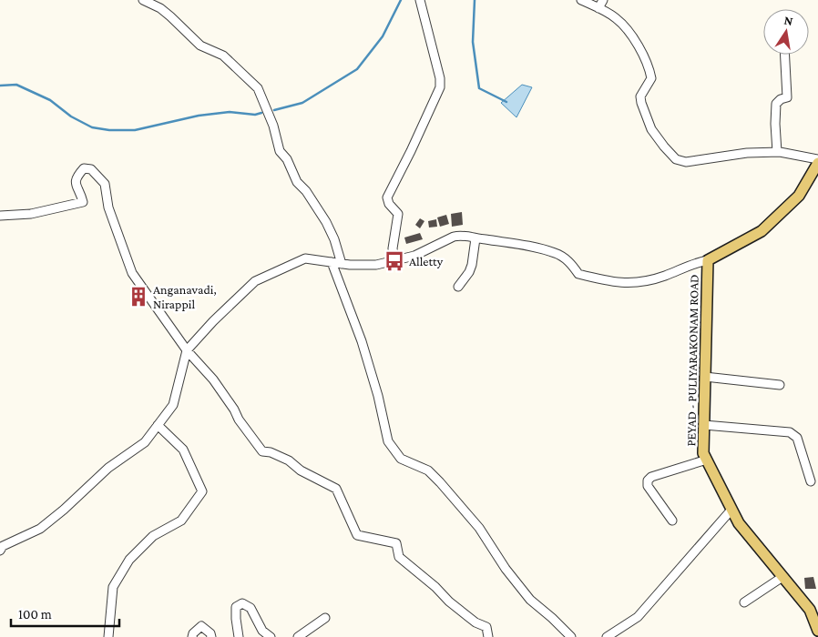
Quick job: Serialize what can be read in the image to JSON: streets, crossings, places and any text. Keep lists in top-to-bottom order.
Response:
{
  "streets": {
    "main road": ["PEYAD - PULIYARAKONAM ROAD"]
  },
  "places": {
    "bus stop": ["Alletty"],
    "building": ["Anganavadi, Nirappil"]
  },
  "scale_bar": "100 m",
  "north": "top"
}
